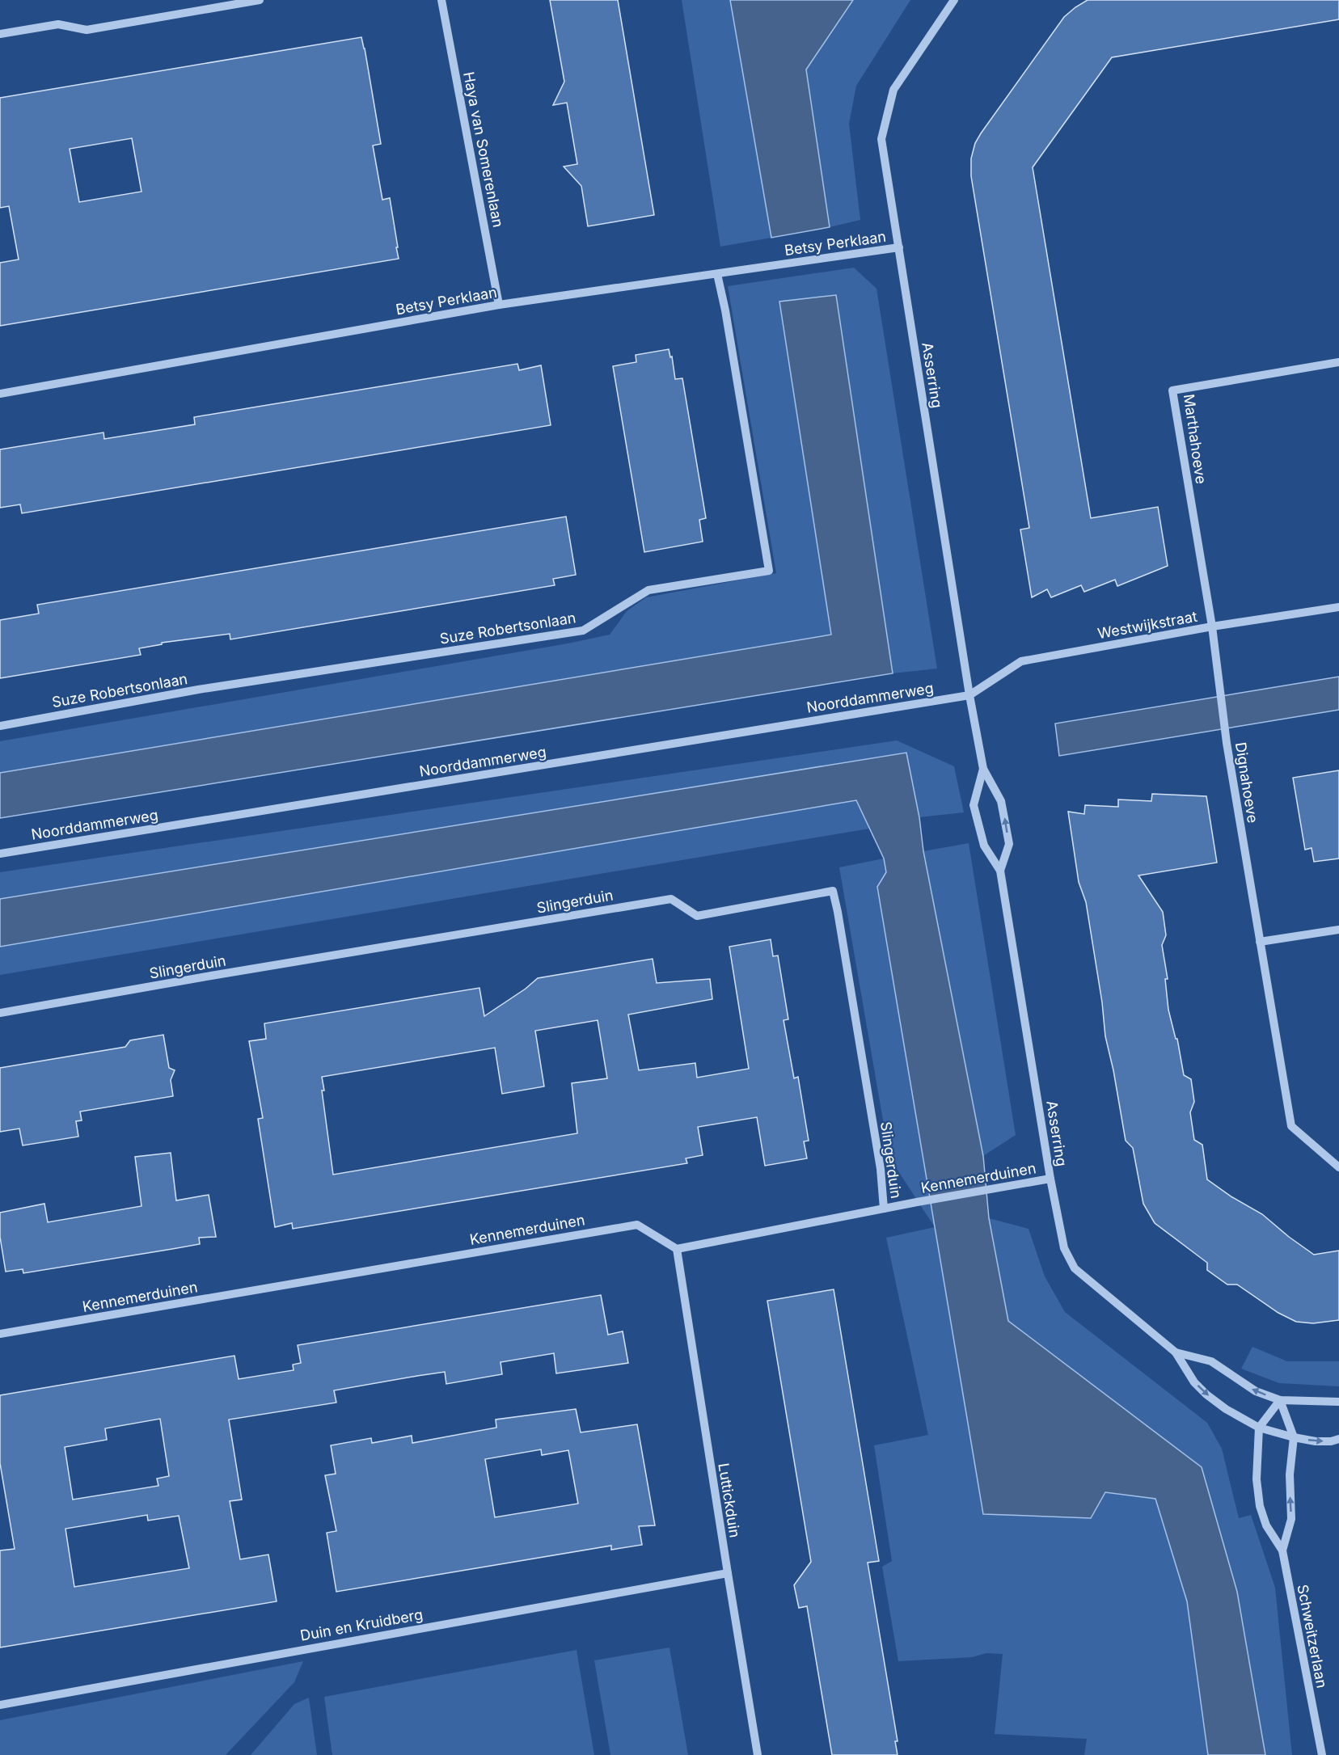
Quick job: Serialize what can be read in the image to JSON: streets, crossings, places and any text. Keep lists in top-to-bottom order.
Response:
{
  "streets": {
    "street": [
      "Haya van Somerenlaan",
      "Betsy Perklaan",
      "Asserring",
      "Marthahoeve",
      "Westwijkstraat",
      "Suze Robertsonlaan",
      "Noorddammerweg",
      "Dignahoeve",
      "Slingerduin",
      "Kennemerduinen",
      "Luttickduin",
      "Duin en Kruidberg",
      "Schweitzerlaan"
    ]
  },
  "crossings": [
    ["Haya van Somerenlaan", "Betsy Perklaan"],
    ["Betsy Perklaan", "Asserring"],
    ["Betsy Perklaan", "Suze Robertsonlaan"],
    ["Asserring", "Westwijkstraat"],
    ["Asserring", "Noorddammerweg"],
    ["Asserring", "Kennemerduinen"],
    ["Asserring", "Schweitzerlaan"],
    ["Marthahoeve", "Westwijkstraat"],
    ["Marthahoeve", "Dignahoeve"],
    ["Westwijkstraat", "Noorddammerweg"],
    ["Westwijkstraat", "Dignahoeve"],
    ["Slingerduin", "Kennemerduinen"],
    ["Kennemerduinen", "Luttickduin"],
    ["Luttickduin", "Duin en Kruidberg"]
  ]
}
